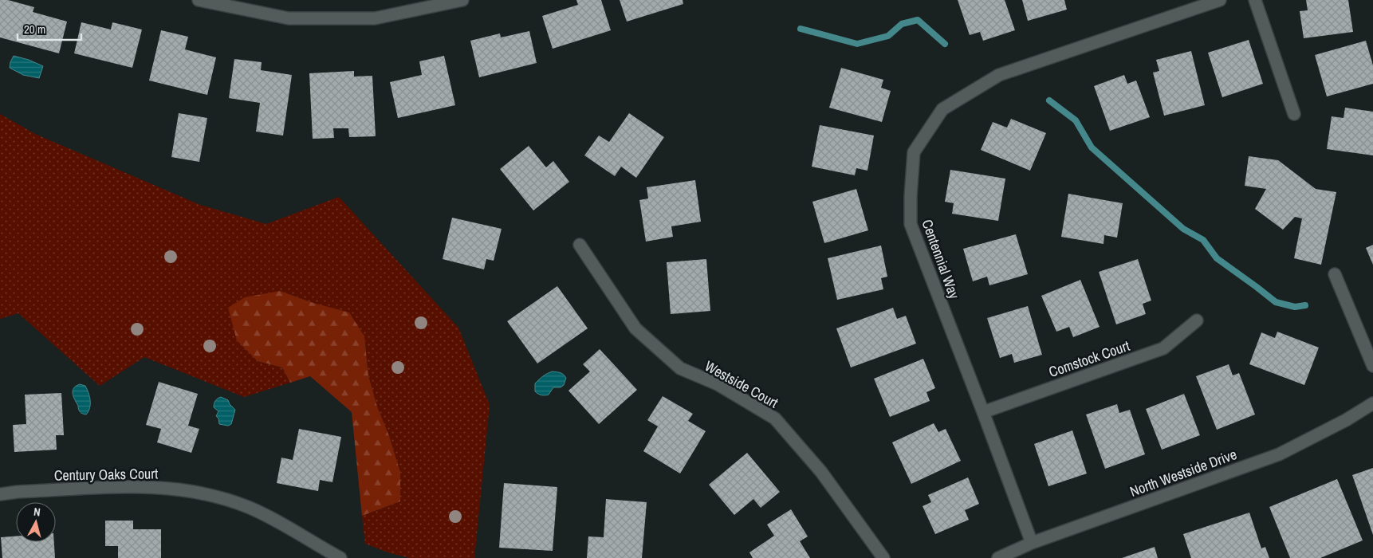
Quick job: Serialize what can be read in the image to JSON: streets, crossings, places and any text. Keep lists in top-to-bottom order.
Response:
{
  "streets": {
    "street": [
      "Centennial Way",
      "Comstock Court",
      "Westside Court",
      "North Westside Drive",
      "Century Oaks Court"
    ]
  },
  "crossings": [
    ["Centennial Way", "Comstock Court"],
    ["Centennial Way", "North Westside Drive"]
  ],
  "scale_bar": "20 m",
  "north": "top"
}
